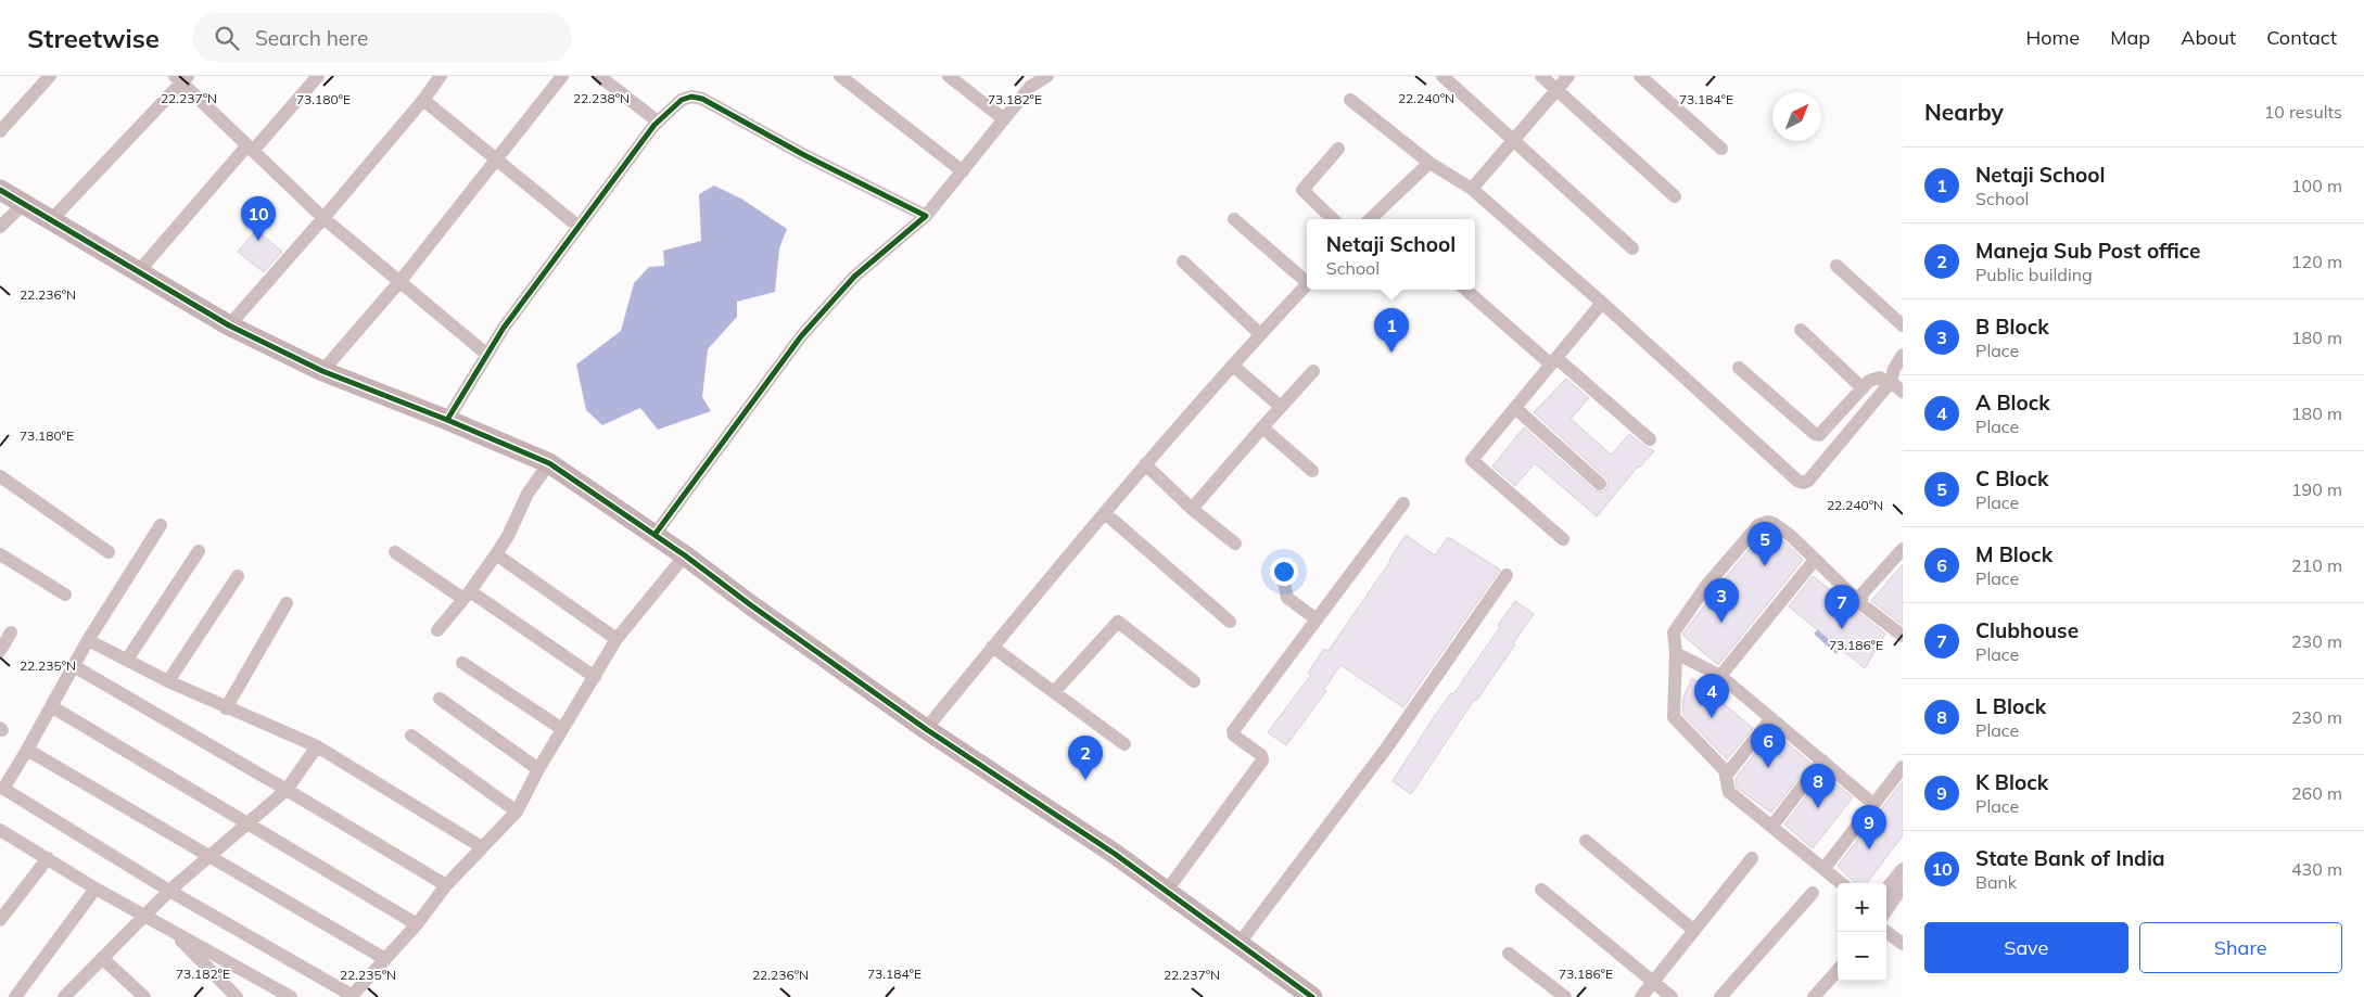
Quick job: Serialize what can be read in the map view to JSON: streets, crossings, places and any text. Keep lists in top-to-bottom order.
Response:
{
  "north": "top right",
  "page": {
    "header": "Streetwise",
    "search": "Search here",
    "nav": [
      "Home",
      "Map",
      "About",
      "Contact"
    ],
    "heading": ["Nearby", "10 results"],
    "list": [
      {
        "mark": "1",
        "name": "Netaji School",
        "note": "School",
        "value": "100 m"
      },
      {
        "mark": "2",
        "name": "Maneja Sub Post office",
        "note": "Public building",
        "value": "120 m"
      },
      {
        "mark": "3",
        "name": "B Block",
        "note": "Place",
        "value": "180 m"
      },
      {
        "mark": "4",
        "name": "A Block",
        "note": "Place",
        "value": "180 m"
      },
      {
        "mark": "5",
        "name": "C Block",
        "note": "Place",
        "value": "190 m"
      },
      {
        "mark": "6",
        "name": "M Block",
        "note": "Place",
        "value": "210 m"
      },
      {
        "mark": "7",
        "name": "Clubhouse",
        "note": "Place",
        "value": "230 m"
      },
      {
        "mark": "8",
        "name": "L Block",
        "note": "Place",
        "value": "230 m"
      },
      {
        "mark": "9",
        "name": "K Block",
        "note": "Place",
        "value": "260 m"
      },
      {
        "mark": "10",
        "name": "State Bank of India",
        "note": "Bank",
        "value": "430 m"
      }
    ],
    "pins": [
      "10",
      "1",
      "5",
      "3",
      "7",
      "4",
      "6",
      "2",
      "8",
      "9"
    ],
    "popup": ["Netaji School", "School"],
    "map_buttons": ["+", "−"],
    "buttons": ["Save", "Share"]
  },
  "coordinates": [
    "22.237°N",
    "22.240°N",
    "22.238°N",
    "73.180°E",
    "73.182°E",
    "73.184°E",
    "22.236°N",
    "73.186°E",
    "22.235°N"
  ]
}
